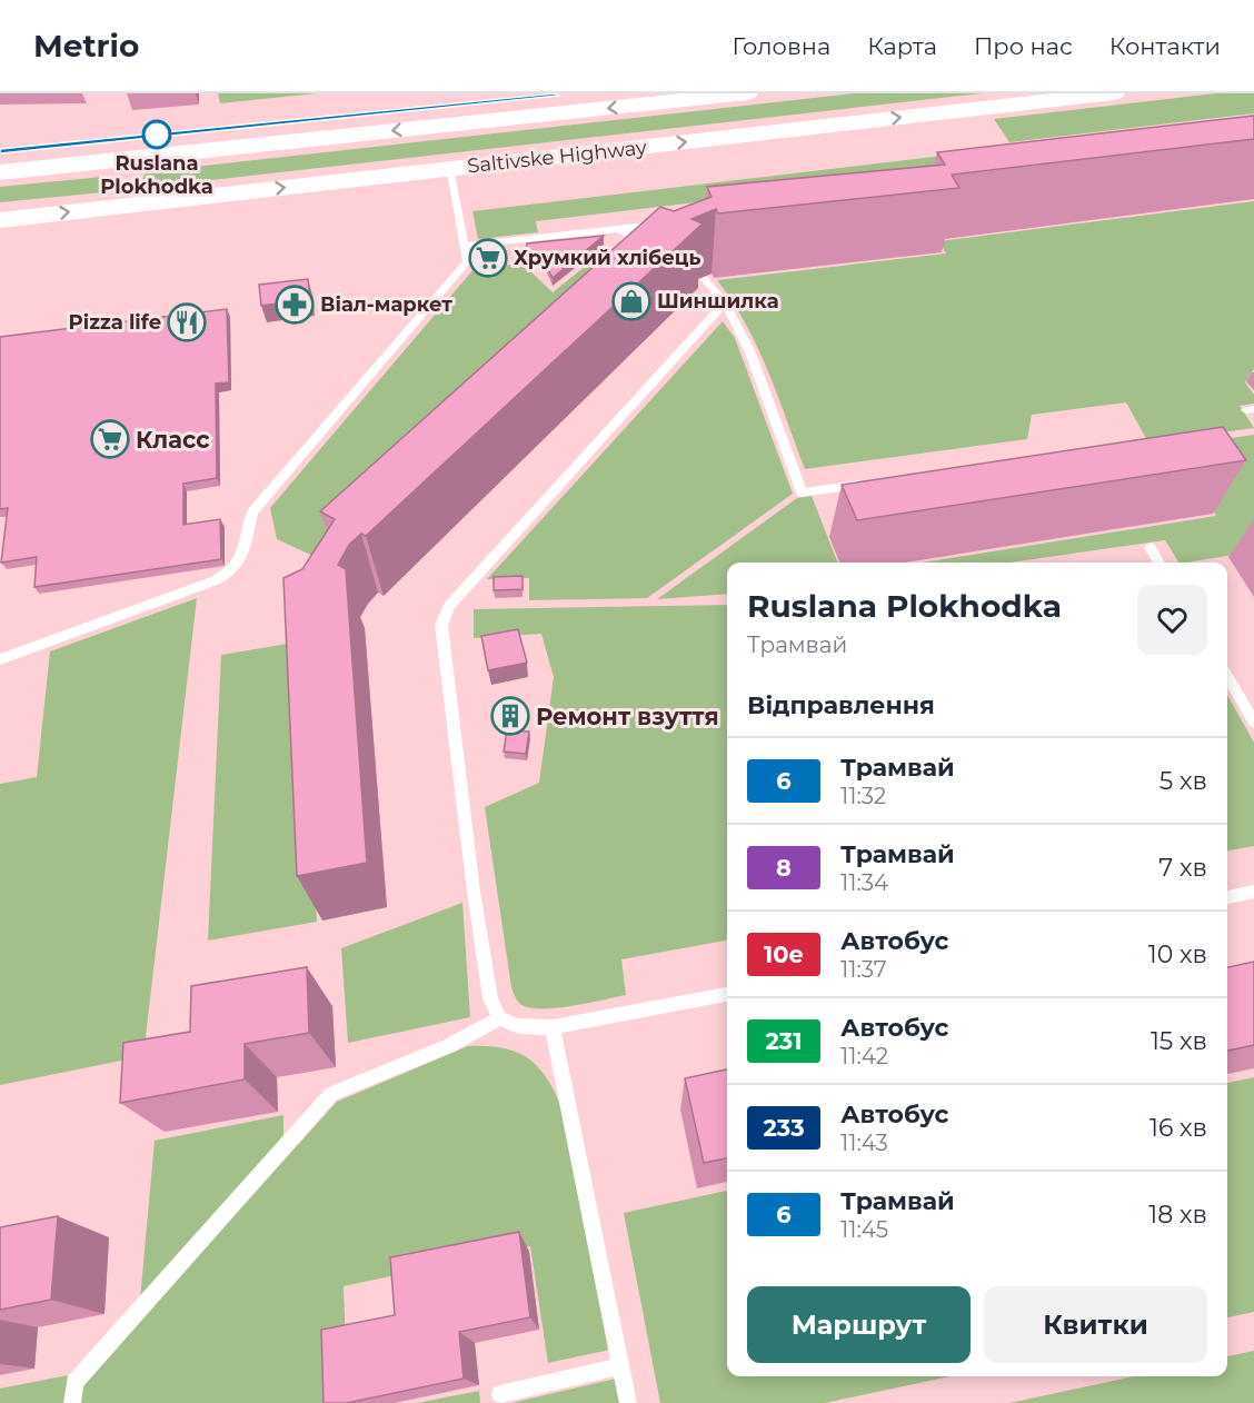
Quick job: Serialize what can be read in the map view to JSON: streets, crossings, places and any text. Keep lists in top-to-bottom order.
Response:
{
  "streets": {
    "main road": ["Saltivske Highway"]
  },
  "places": {
    "other": ["Ruslana Plokhodka"],
    "supermarket": ["Хрумкий хлібець", "Класс"],
    "shop": ["Шиншилка"],
    "pharmacy": ["Віал-маркет"],
    "restaurant": ["Pizza life"],
    "building": ["Ремонт взуття"]
  },
  "lines": ["tram line 6"],
  "page": {
    "header": "Metrio",
    "nav": [
      "Головна",
      "Карта",
      "Про нас",
      "Контакти"
    ],
    "heading": [
      ["Ruslana Plokhodka", "Трамвай"],
      "Відправлення"
    ],
    "list": [
      {
        "mark": "6",
        "name": "Трамвай",
        "note": "11:32",
        "value": "5 хв"
      },
      {
        "mark": "8",
        "name": "Трамвай",
        "note": "11:34",
        "value": "7 хв"
      },
      {
        "mark": "10е",
        "name": "Автобус",
        "note": "11:37",
        "value": "10 хв"
      },
      {
        "mark": "231",
        "name": "Автобус",
        "note": "11:42",
        "value": "15 хв"
      },
      {
        "mark": "233",
        "name": "Автобус",
        "note": "11:43",
        "value": "16 хв"
      },
      {
        "mark": "6",
        "name": "Трамвай",
        "note": "11:45",
        "value": "18 хв"
      }
    ],
    "buttons": ["Маршрут", "Квитки"]
  }
}
